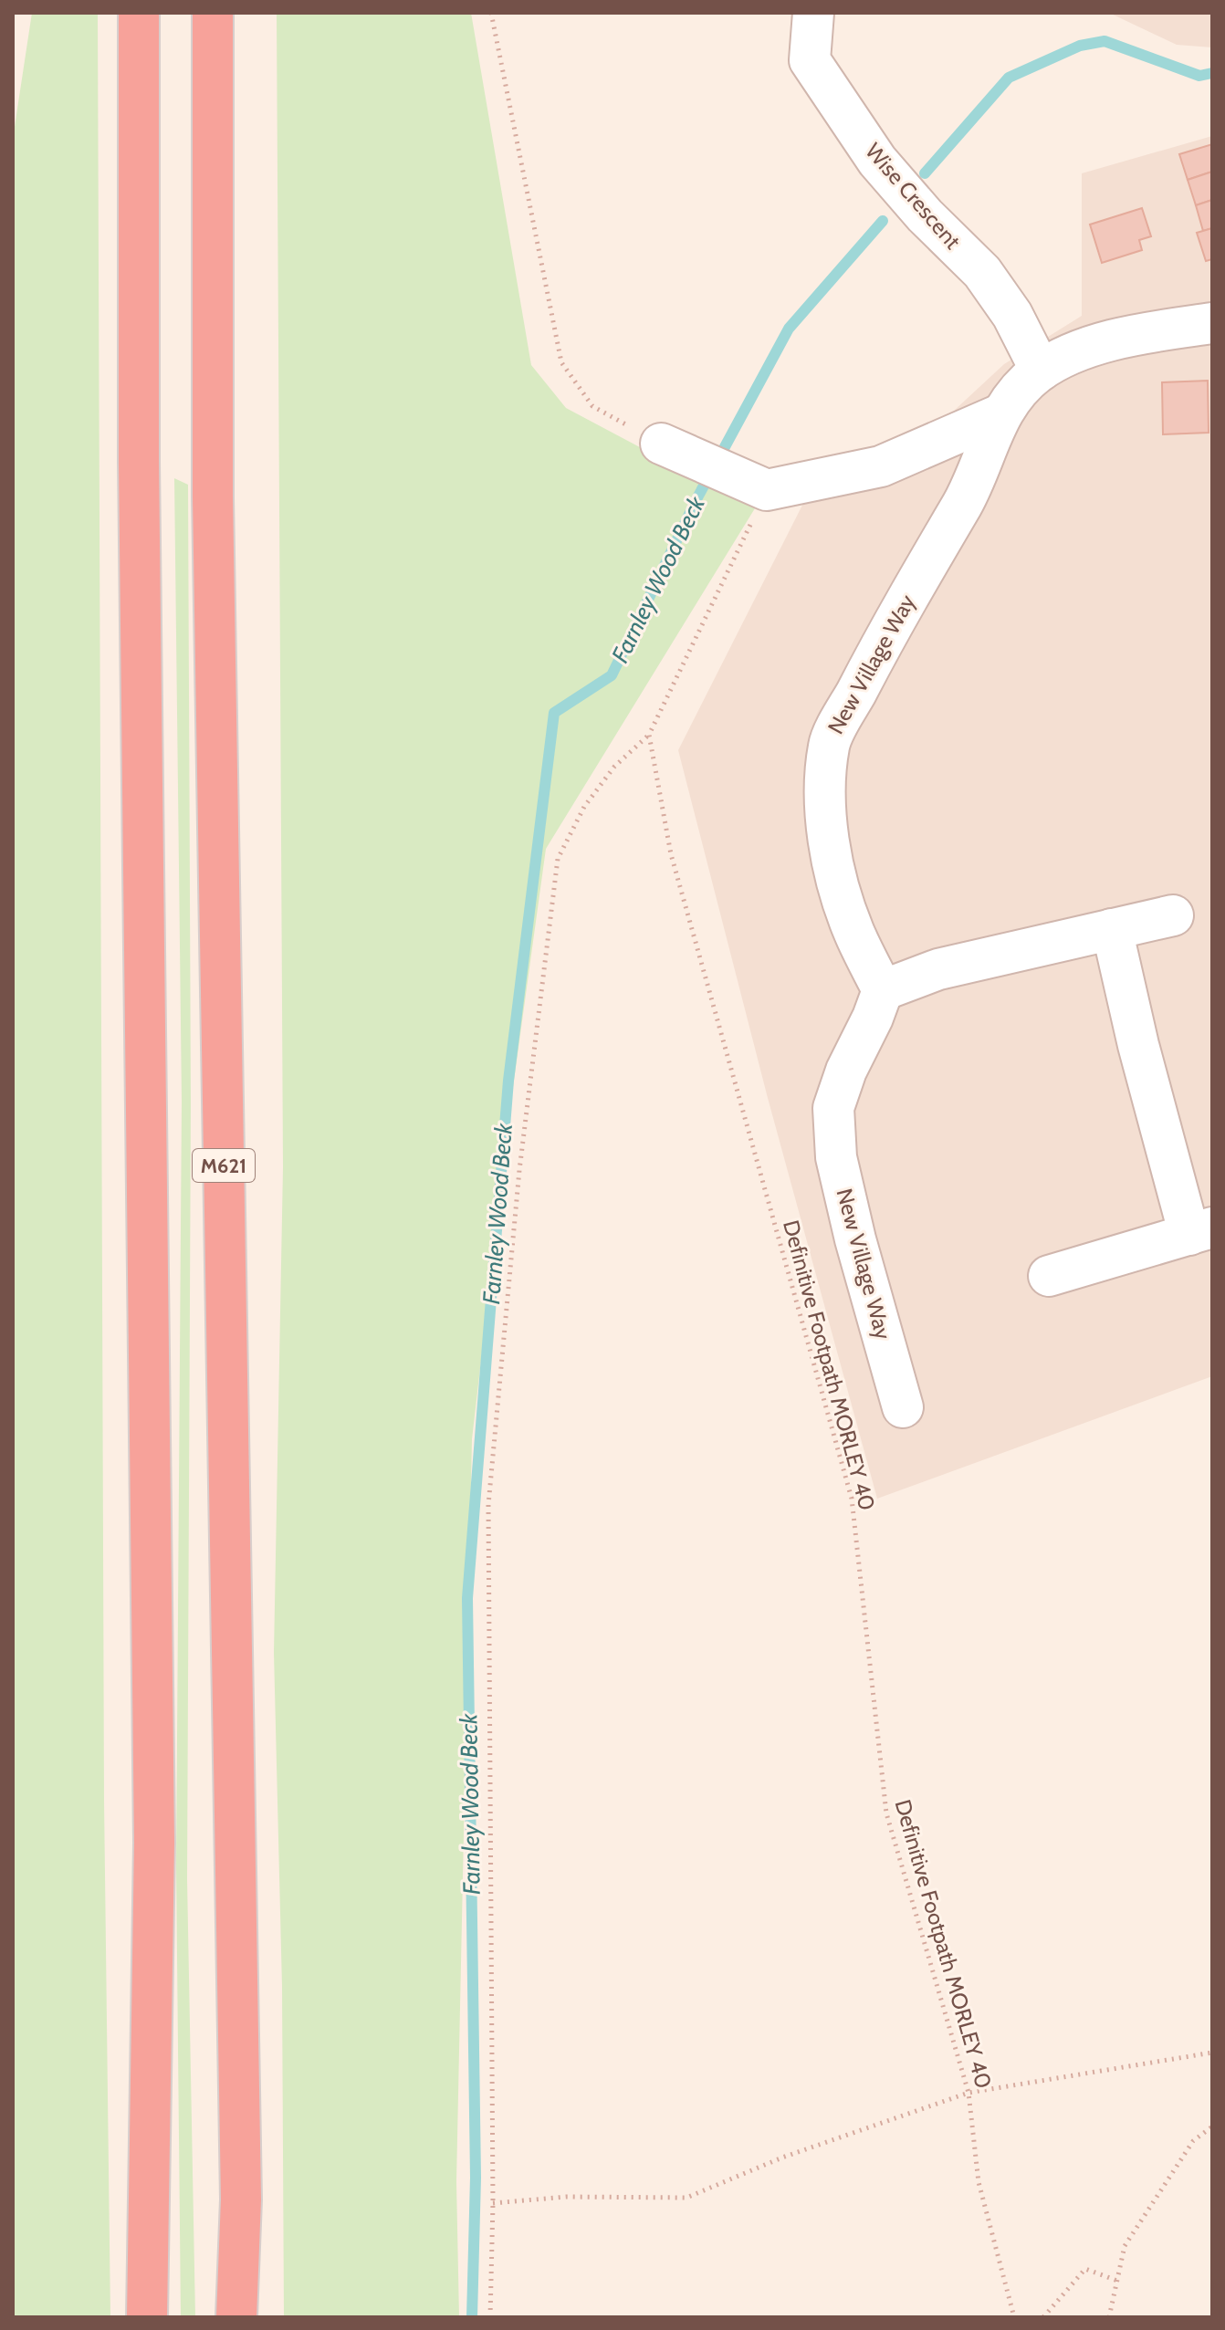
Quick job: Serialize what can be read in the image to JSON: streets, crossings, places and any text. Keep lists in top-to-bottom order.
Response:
{
  "streets": {
    "highway": ["M621"],
    "street": ["Wise Crescent", "New Village Way"],
    "path": ["Definitive Footpath MORLEY 40"]
  },
  "crossings": [
    ["Wise Crescent", "New Village Way"]
  ],
  "water": ["Farnley Wood Beck"]
}
